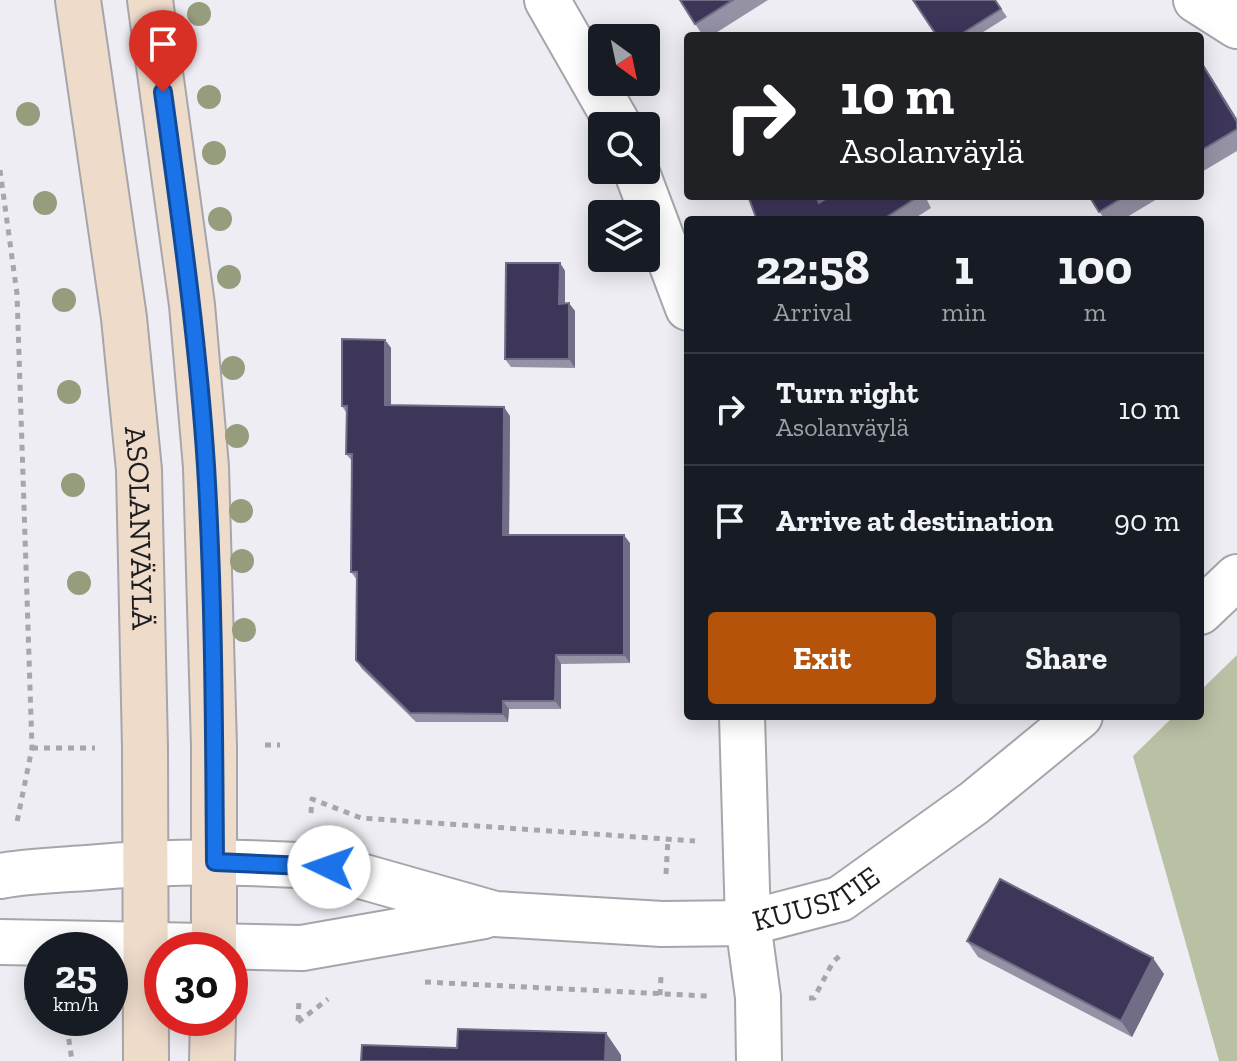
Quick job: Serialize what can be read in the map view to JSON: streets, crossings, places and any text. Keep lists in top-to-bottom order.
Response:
{
  "streets": {
    "main road": ["ASOLANVÄYLÄ"],
    "street": ["KUUSITIE"]
  },
  "crossings": [
    ["ASOLANVÄYLÄ", "KUUSITIE"]
  ],
  "north": "bottom right",
  "page": {
    "turn": ["10 m", "Asolanväylä"],
    "eta": [
      "22:58",
      "Arrival",
      "1",
      "min",
      "100",
      "m"
    ],
    "list": [
      {
        "name": "Turn right",
        "note": "Asolanväylä",
        "value": "10 m"
      },
      {
        "name": "Arrive at destination",
        "value": "90 m"
      }
    ],
    "buttons": ["Exit", "Share"],
    "speed": "25 km/h",
    "limit": "30"
  }
}
